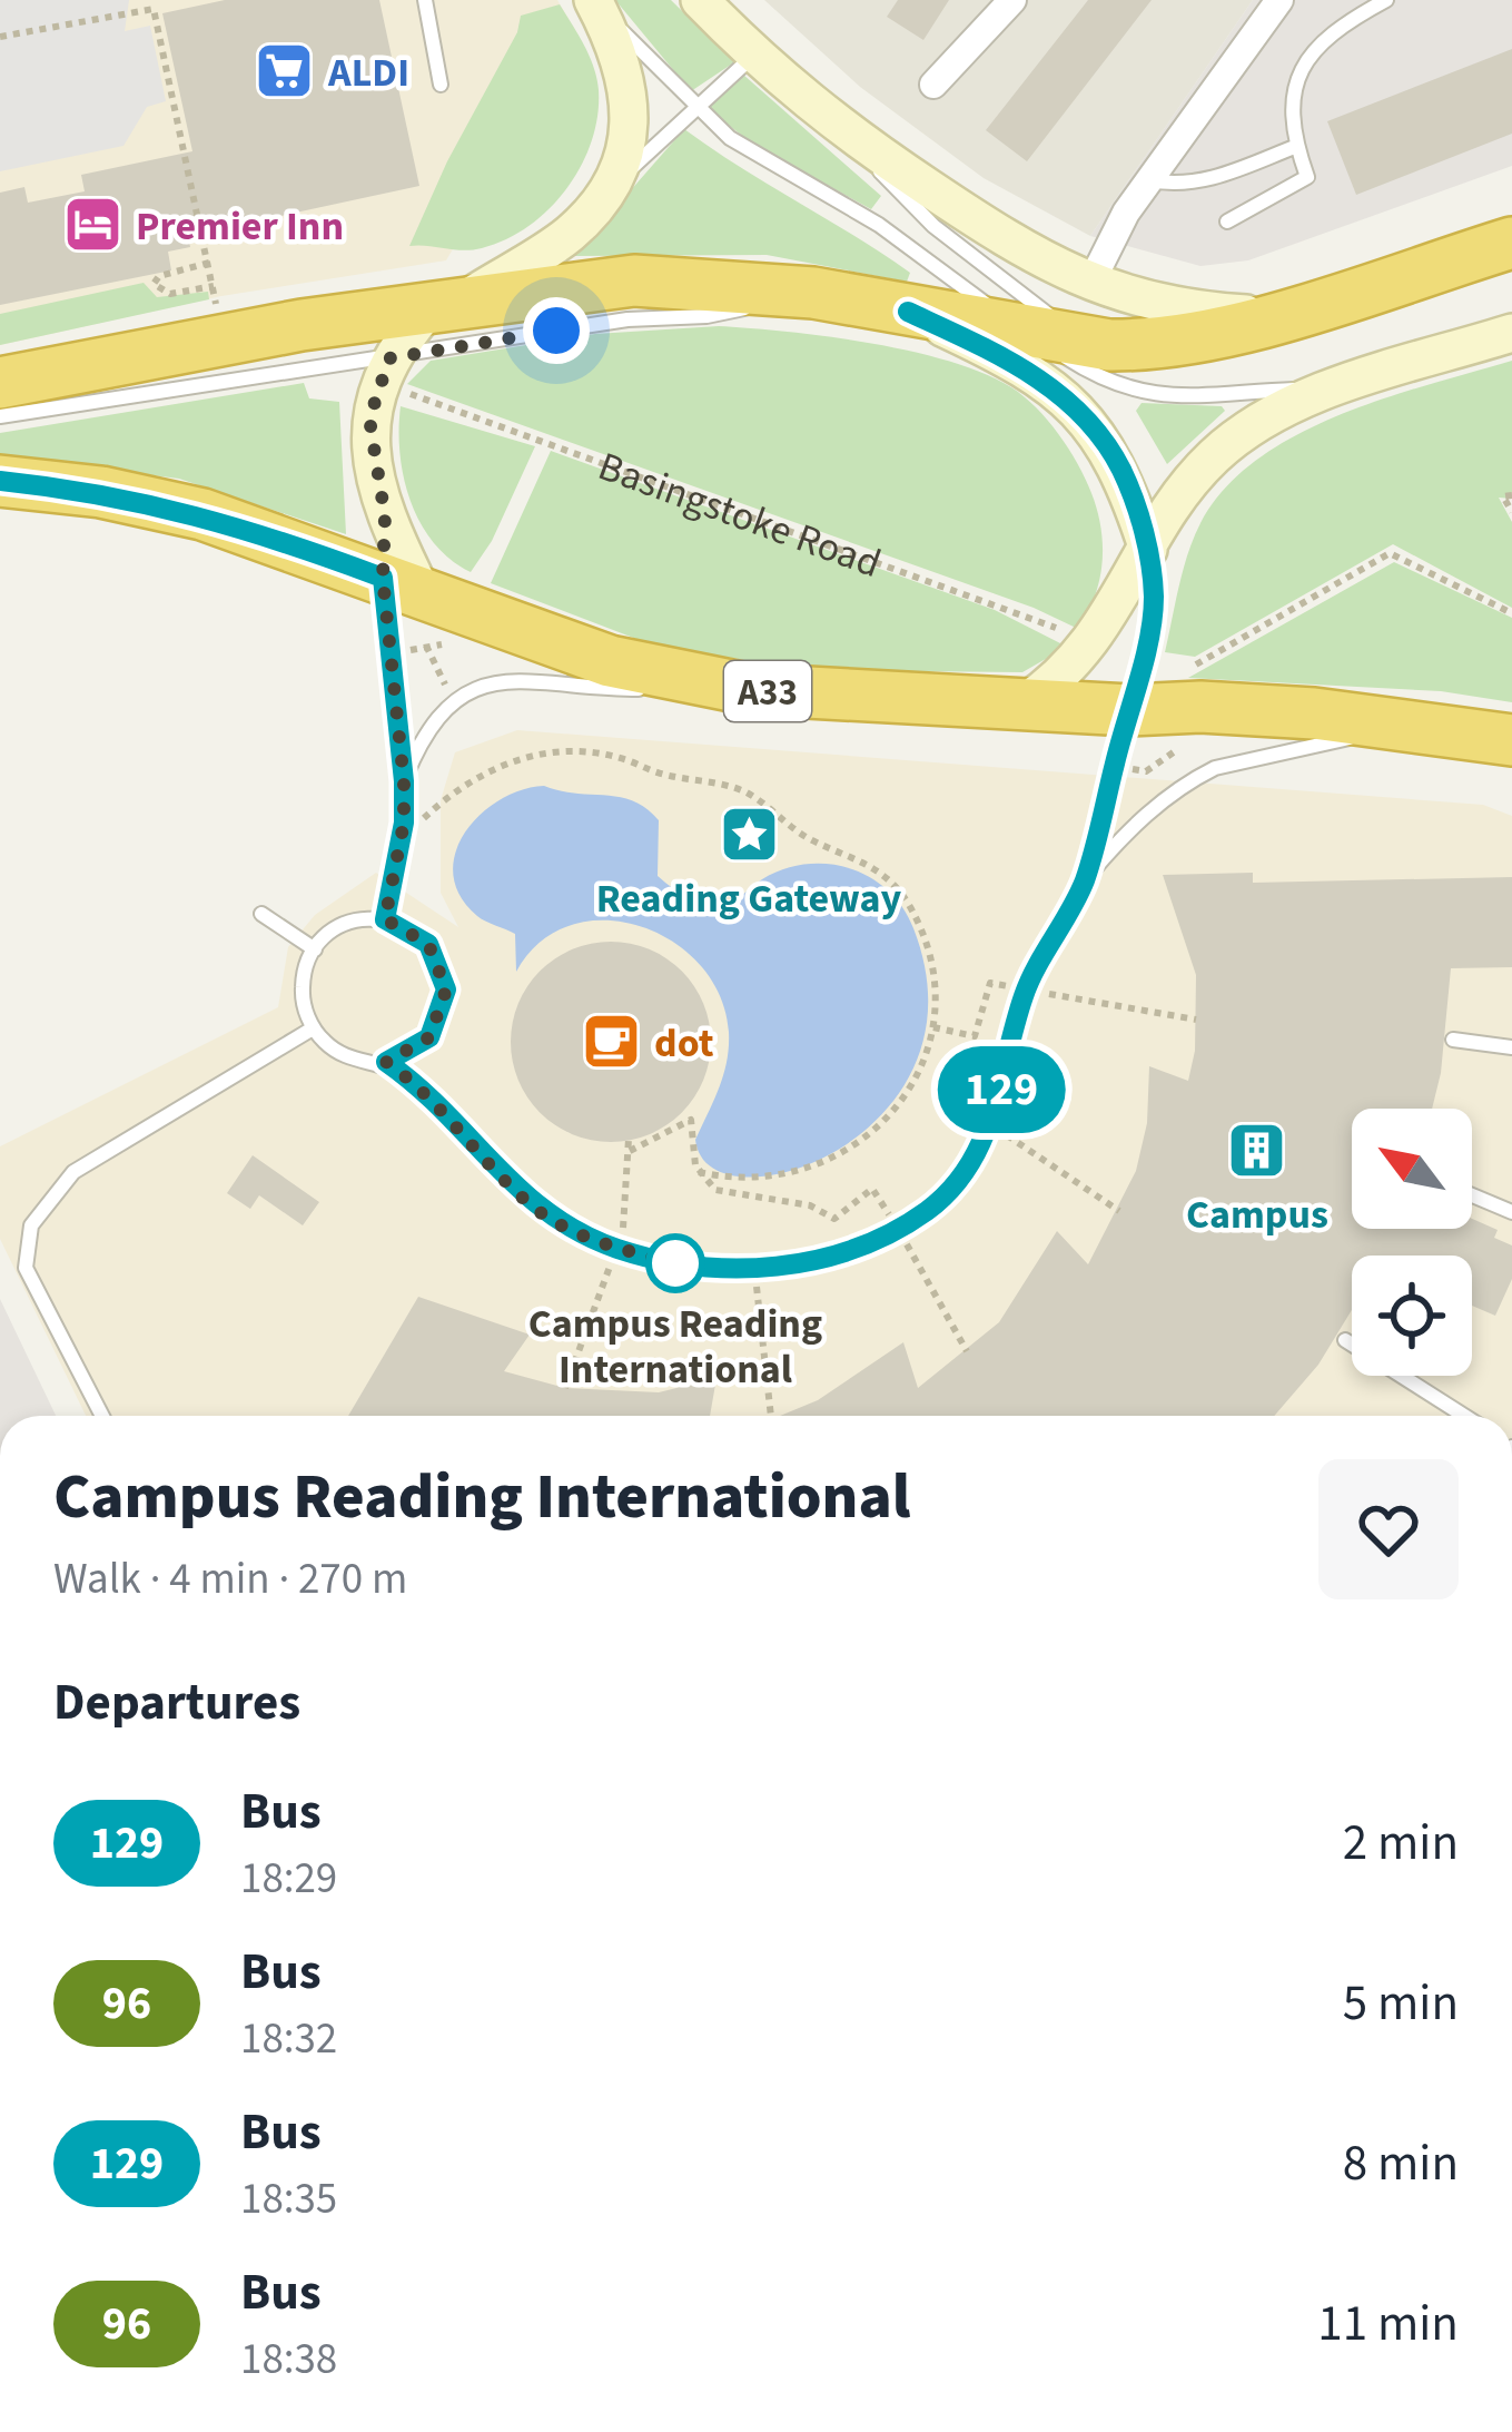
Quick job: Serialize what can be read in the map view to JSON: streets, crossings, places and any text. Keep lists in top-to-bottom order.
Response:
{
  "streets": {
    "highway": ["A33"],
    "path": ["Basingstoke Road"]
  },
  "places": {
    "supermarket": ["ALDI"],
    "hotel": ["Premier Inn"],
    "place": ["Reading Gateway"],
    "cafe": ["dot"],
    "building": ["Campus"],
    "other": ["Campus Reading International"]
  },
  "lines": ["bus line 129"],
  "north": "top left",
  "page": {
    "on_map": "129",
    "heading": [
      ["Campus Reading International", "Walk · 4 min · 270 m"],
      "Departures"
    ],
    "list": [
      {
        "mark": "129",
        "name": "Bus",
        "note": "18:29",
        "value": "2 min"
      },
      {
        "mark": "96",
        "name": "Bus",
        "note": "18:32",
        "value": "5 min"
      },
      {
        "mark": "129",
        "name": "Bus",
        "note": "18:35",
        "value": "8 min"
      },
      {
        "mark": "96",
        "name": "Bus",
        "note": "18:38",
        "value": "11 min"
      }
    ]
  }
}
